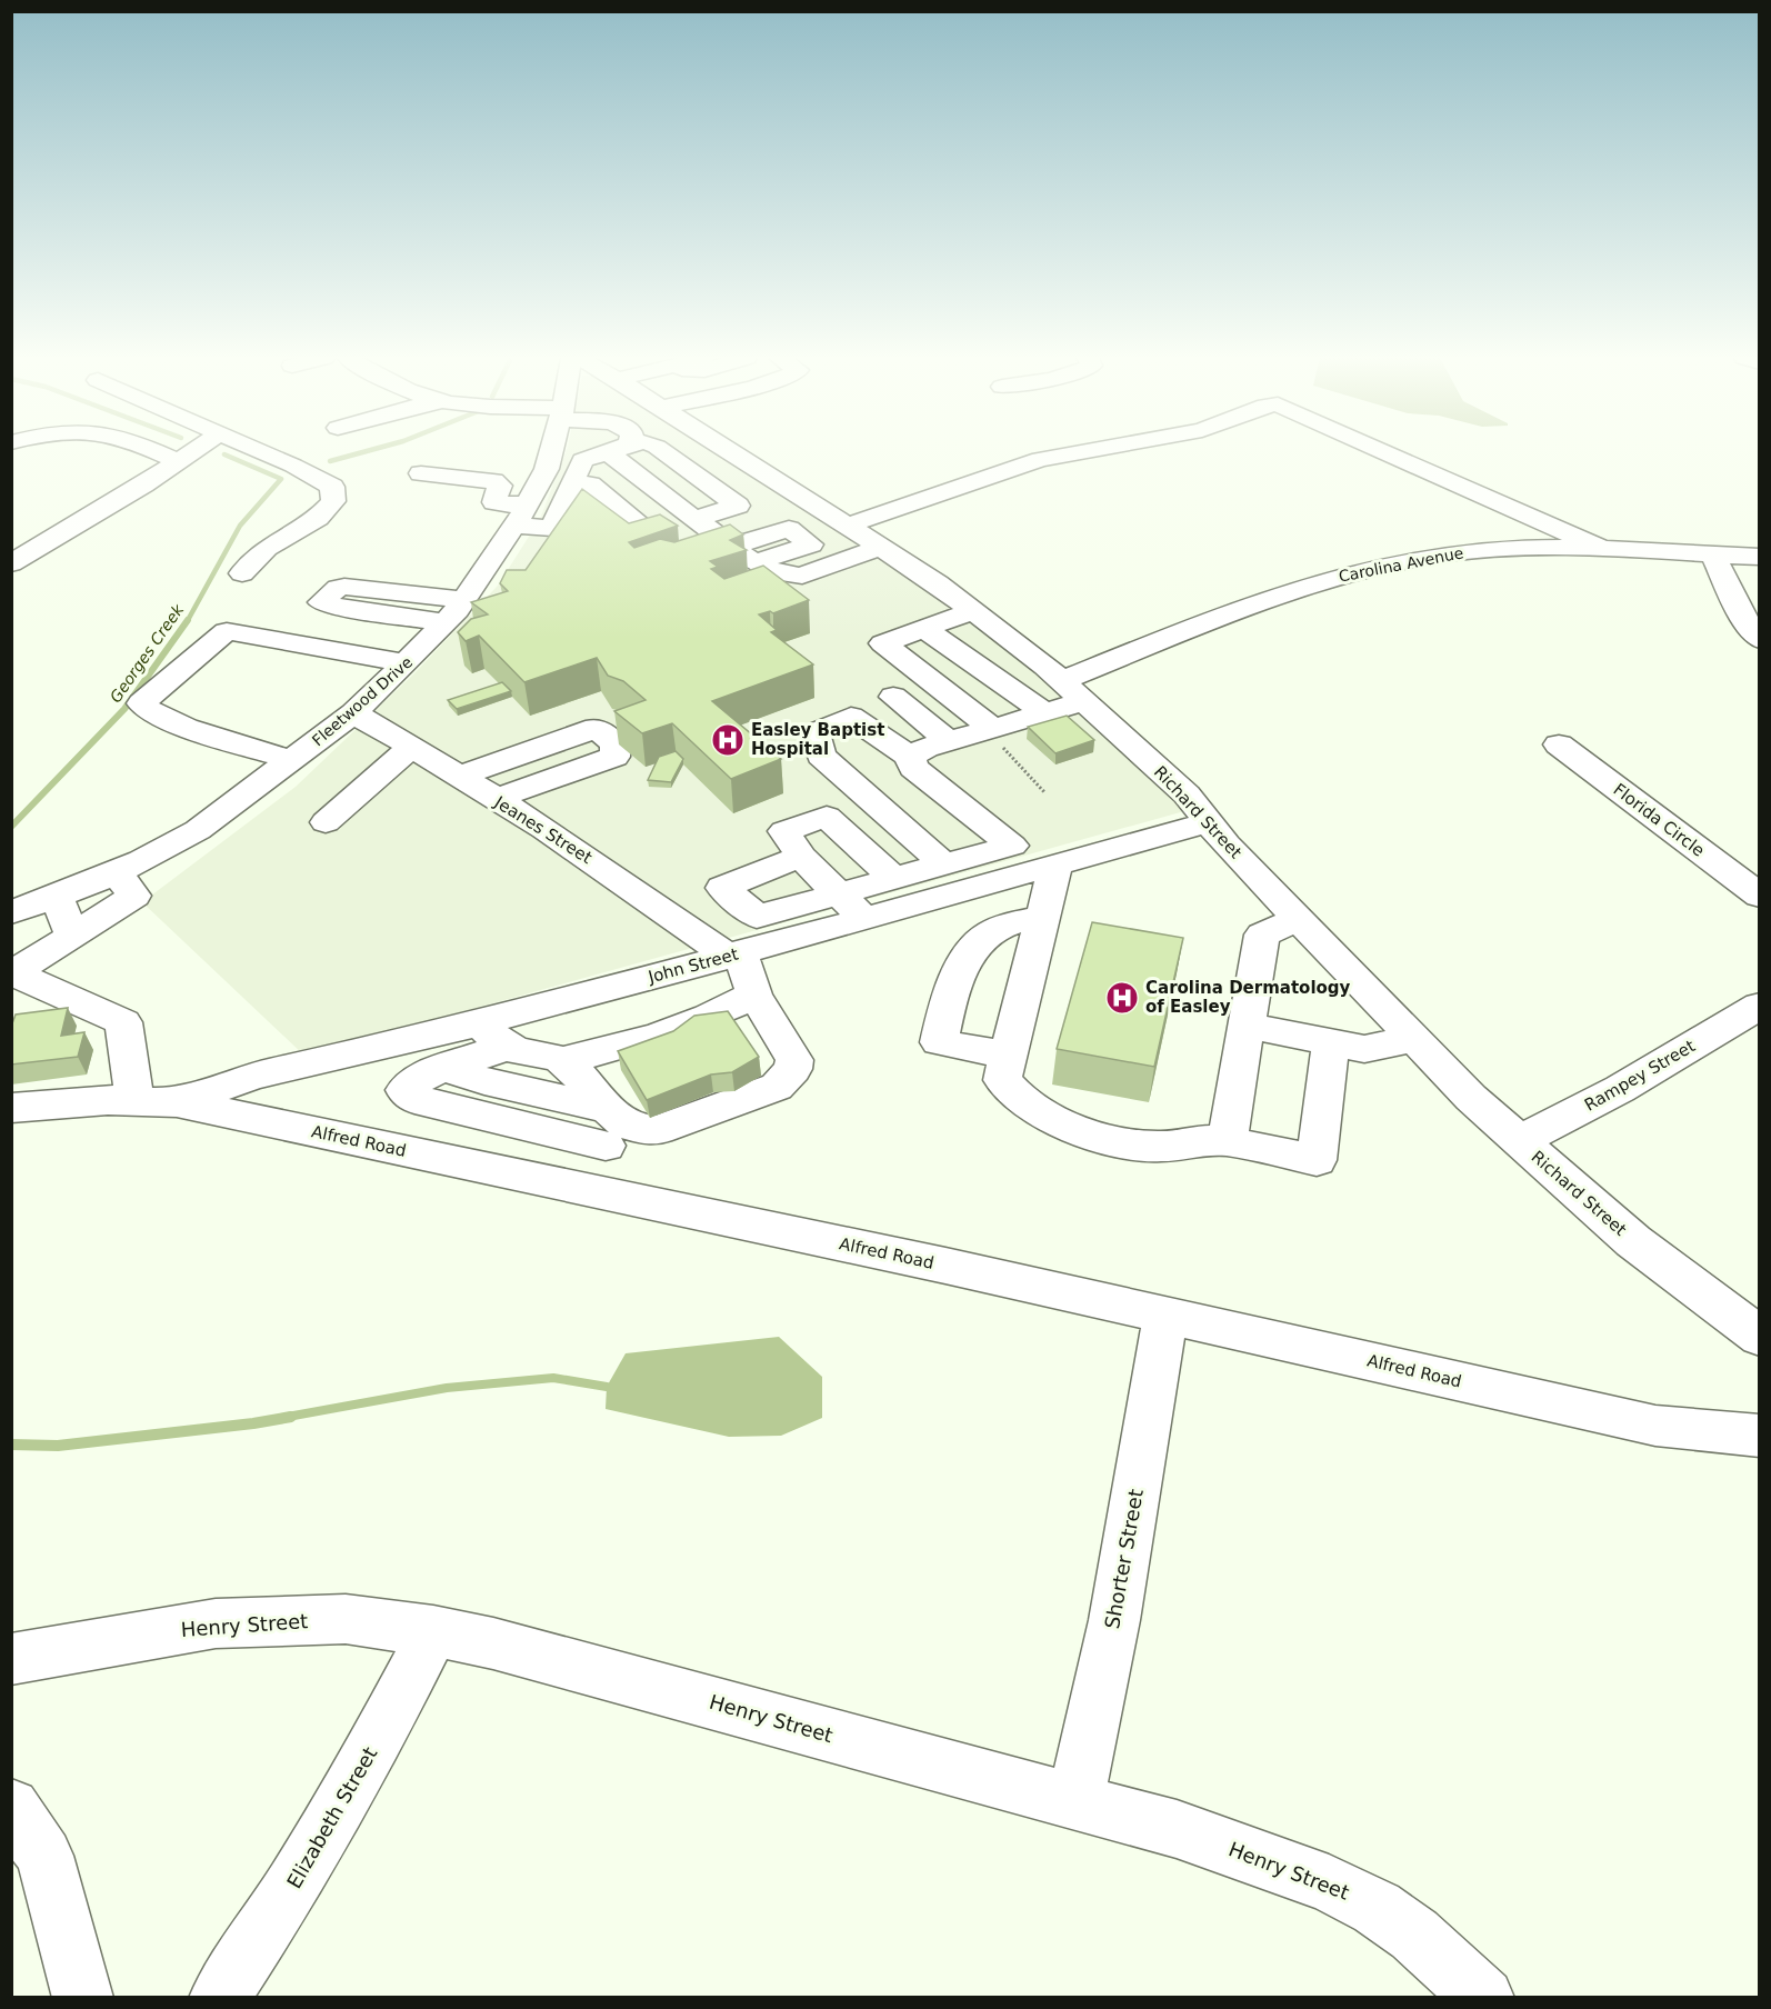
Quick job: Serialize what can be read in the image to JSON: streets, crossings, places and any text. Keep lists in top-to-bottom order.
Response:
{
  "streets": {
    "street": [
      "Carolina Avenue",
      "Fleetwood Drive",
      "Richard Street",
      "Florida Circle",
      "Jeanes Street",
      "John Street",
      "Rampey Street",
      "Alfred Road",
      "Shorter Street",
      "Henry Street",
      "Elizabeth Street"
    ]
  },
  "crossings": [
    ["Carolina Avenue", "Richard Street"],
    ["Fleetwood Drive", "Jeanes Street"],
    ["Richard Street", "John Street"],
    ["Richard Street", "Rampey Street"],
    ["Jeanes Street", "John Street"],
    ["John Street", "Alfred Road"],
    ["Alfred Road", "Shorter Street"],
    ["Shorter Street", "Henry Street"],
    ["Henry Street", "Elizabeth Street"]
  ],
  "water": ["Georges Creek"],
  "places": {
    "hospital": ["Easley Baptist Hospital", "Carolina Dermatology of Easley"]
  }
}
